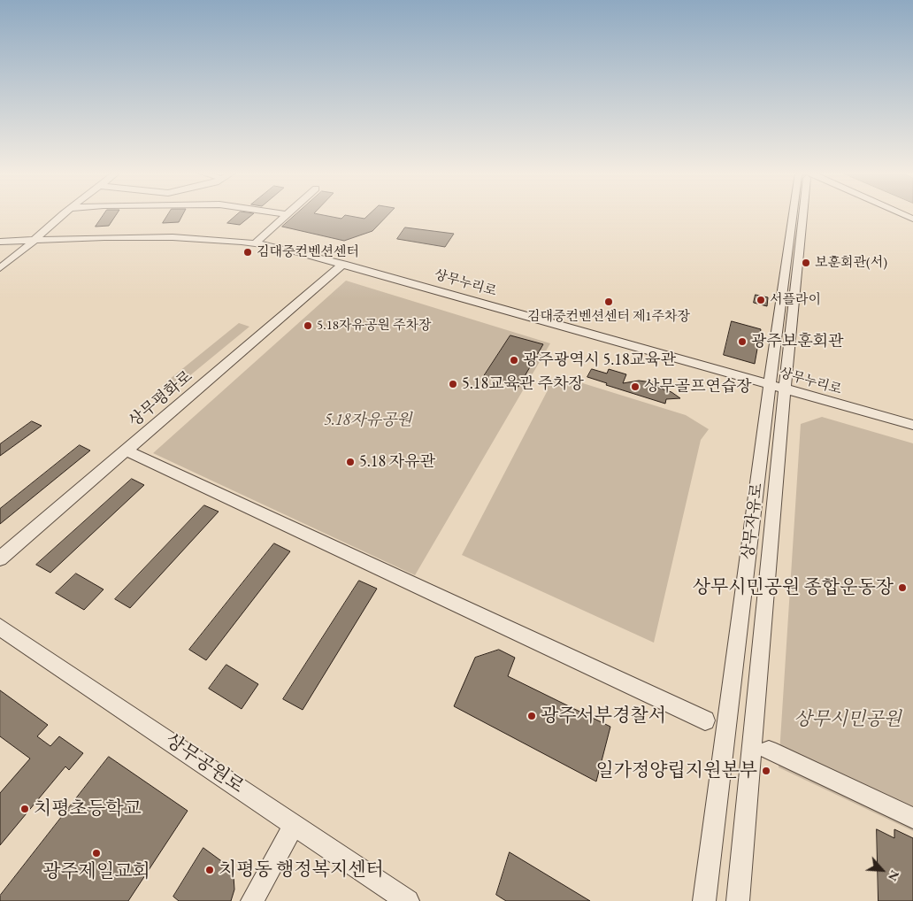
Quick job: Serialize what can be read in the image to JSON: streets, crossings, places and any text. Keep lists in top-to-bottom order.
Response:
{
  "streets": {
    "street": [
      "상무누리로",
      "상무평화로",
      "상무자유로",
      "상무공원로"
    ]
  },
  "crossings": [
    ["상무누리로", "상무평화로"],
    ["상무누리로", "상무자유로"]
  ],
  "parks": ["5.18자유공원", "상무시민공원"],
  "places": [
    "김대중컨벤션센터",
    "보훈회관(서)",
    "서플라이",
    "김대중컨벤션센터 제1주차장",
    "5.18자유공원 주차장",
    "광주보훈회관",
    "광주광역시 5.18교육관",
    "5.18교육관 주차장",
    "상무골프연습장",
    "5.18 자유관",
    "상무시민공원 종합운동장",
    "광주서부경찰서",
    "일가정양립지원본부",
    "치평초등학교",
    "광주제일교회",
    "치평동 행정복지센터"
  ],
  "north": "bottom right"
}
